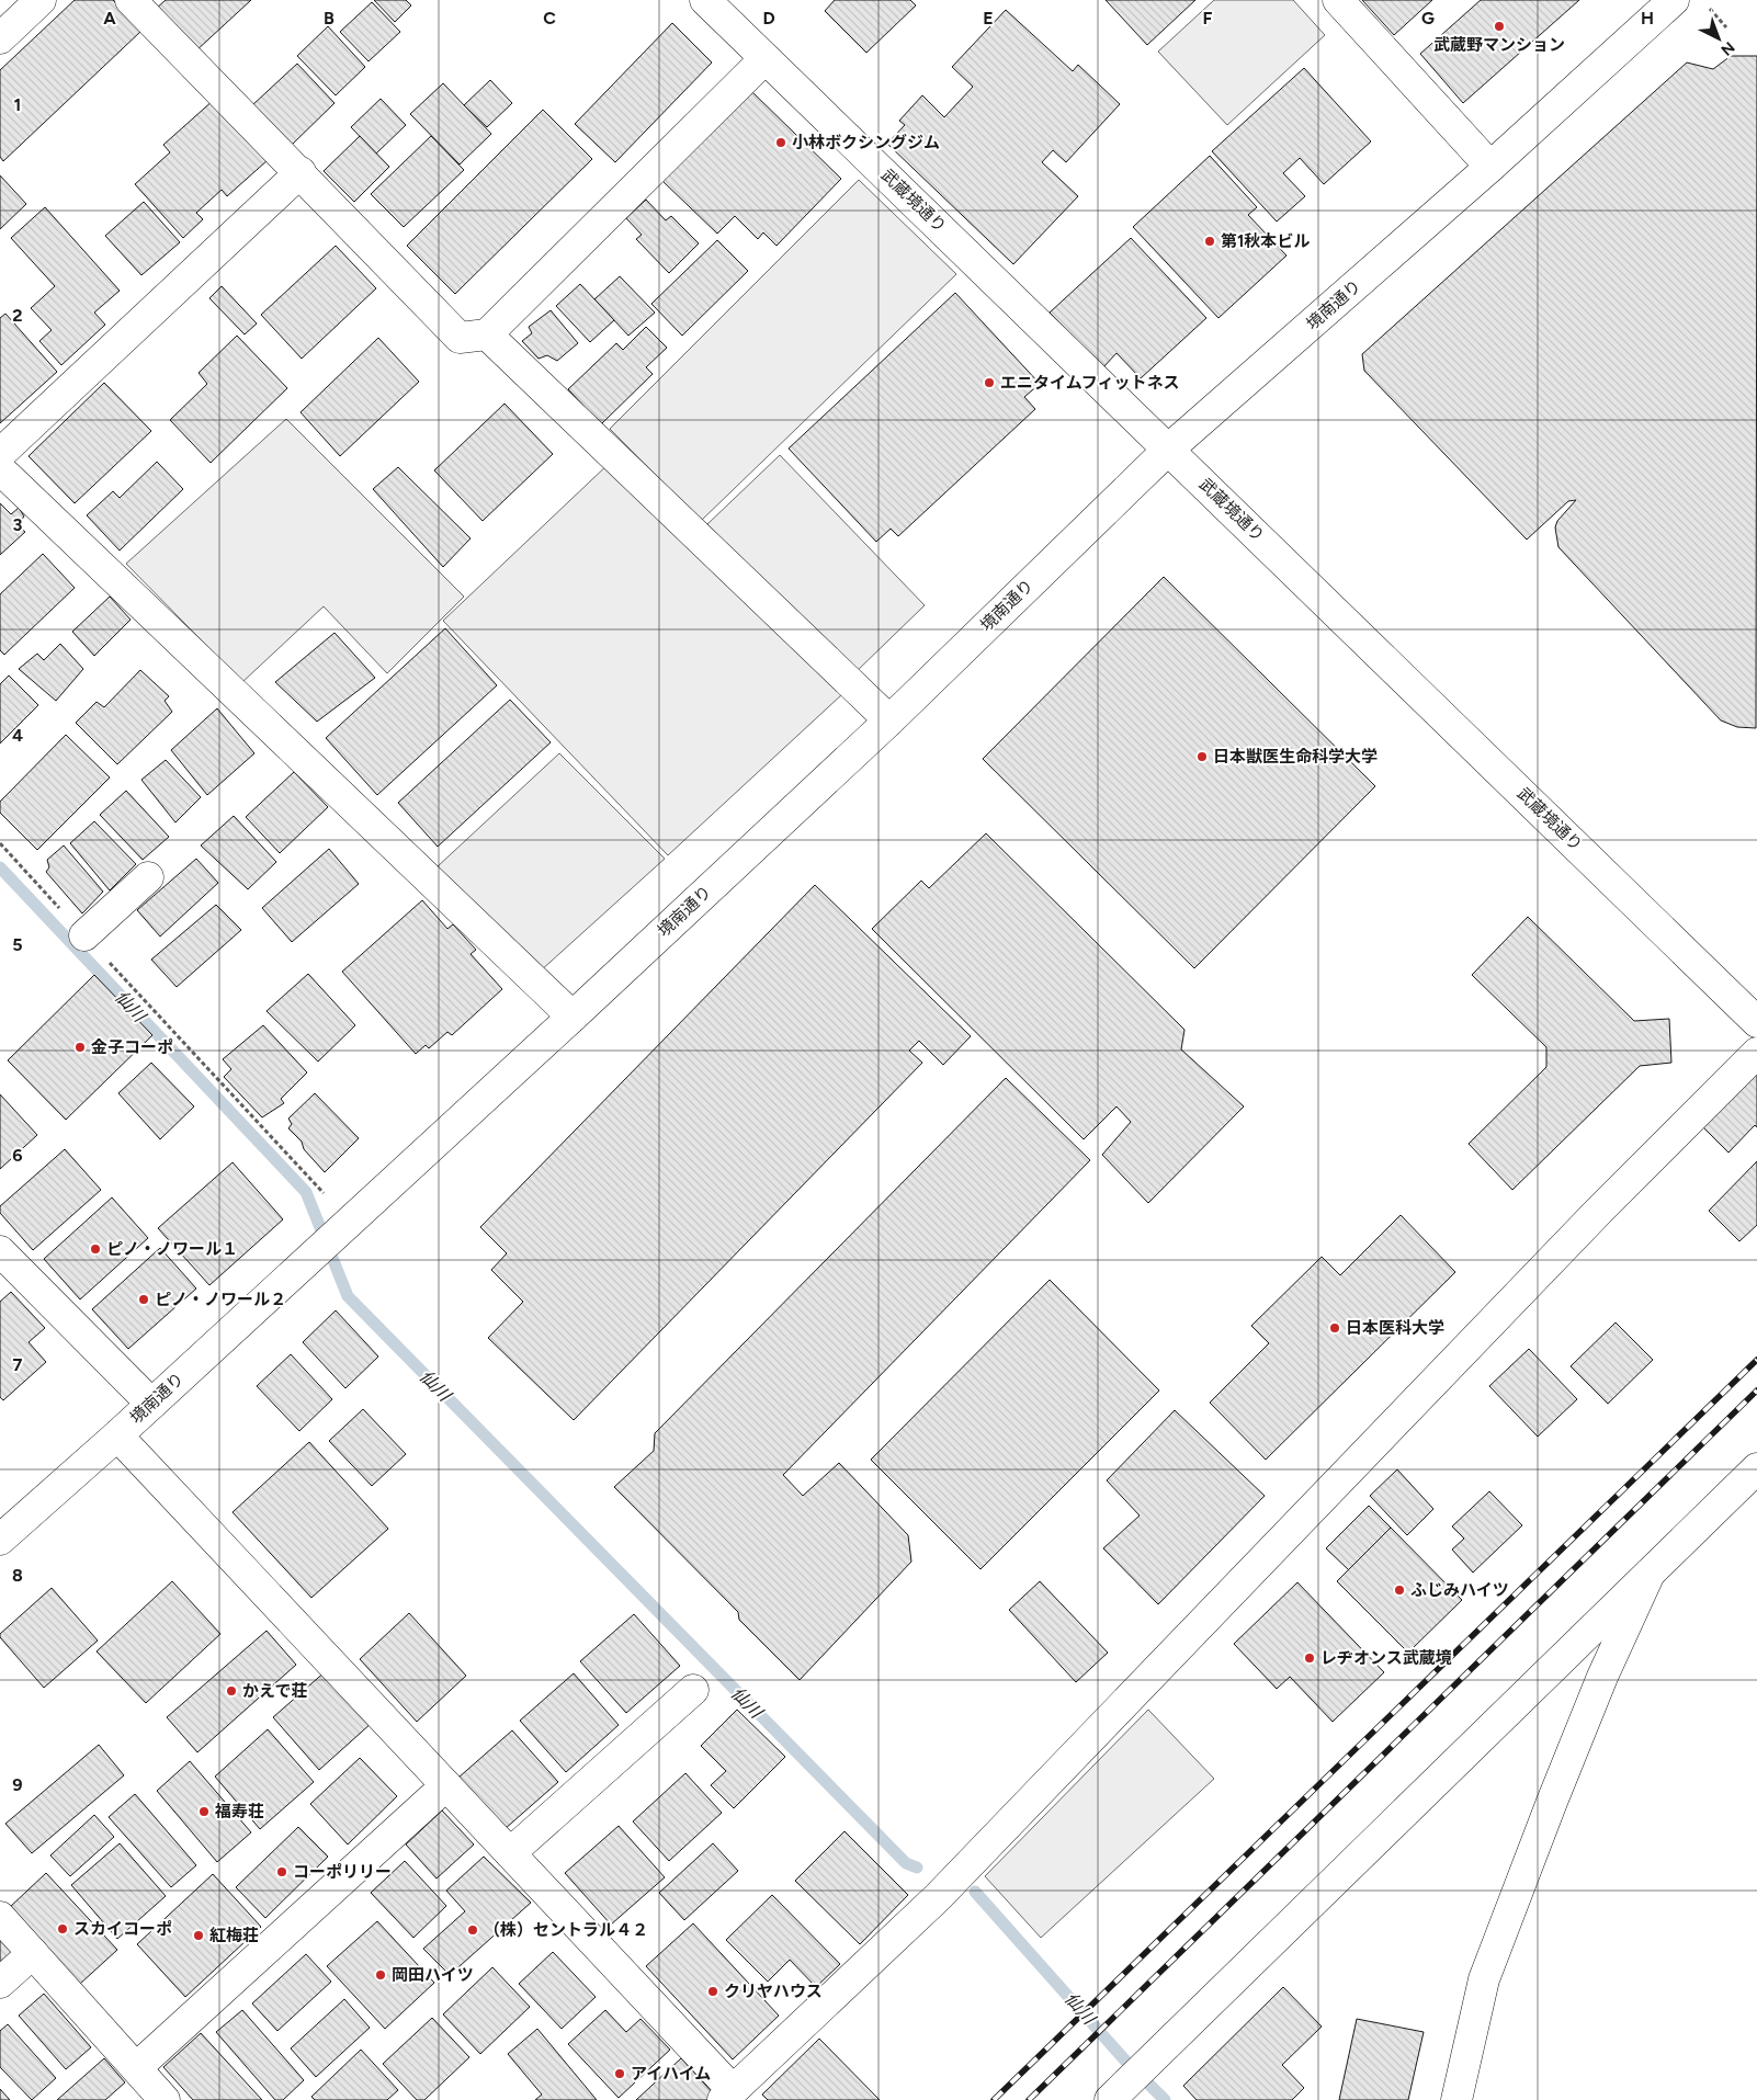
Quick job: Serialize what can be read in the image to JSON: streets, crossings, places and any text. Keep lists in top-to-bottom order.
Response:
{
  "streets": {
    "street": ["武蔵境通り", "境南通り"]
  },
  "crossings": [
    ["武蔵境通り", "境南通り"]
  ],
  "water": ["仙川"],
  "places": [
    "武蔵野マンション",
    "小林ボクシングジム",
    "第1秋本ビル",
    "エニタイムフィットネス",
    "日本獣医生命科学大学",
    "金子コーポ",
    "ピノ・ノワール１",
    "ピノ・ノワール２",
    "日本医科大学",
    "ふじみハイツ",
    "レヂオンス武蔵境",
    "かえで荘",
    "福寿荘",
    "コーポリリー",
    "スカイコーポ",
    "（株）セントラル４２",
    "紅梅荘",
    "岡田ハイツ",
    "クリヤハウス",
    "アイハイム"
  ],
  "north": "bottom right",
  "grid": {
    "columns": [
      "A",
      "B",
      "C",
      "D",
      "E",
      "F",
      "G",
      "H"
    ],
    "rows": [
      "1",
      "2",
      "3",
      "4",
      "5",
      "6",
      "7",
      "8",
      "9"
    ]
  }
}
